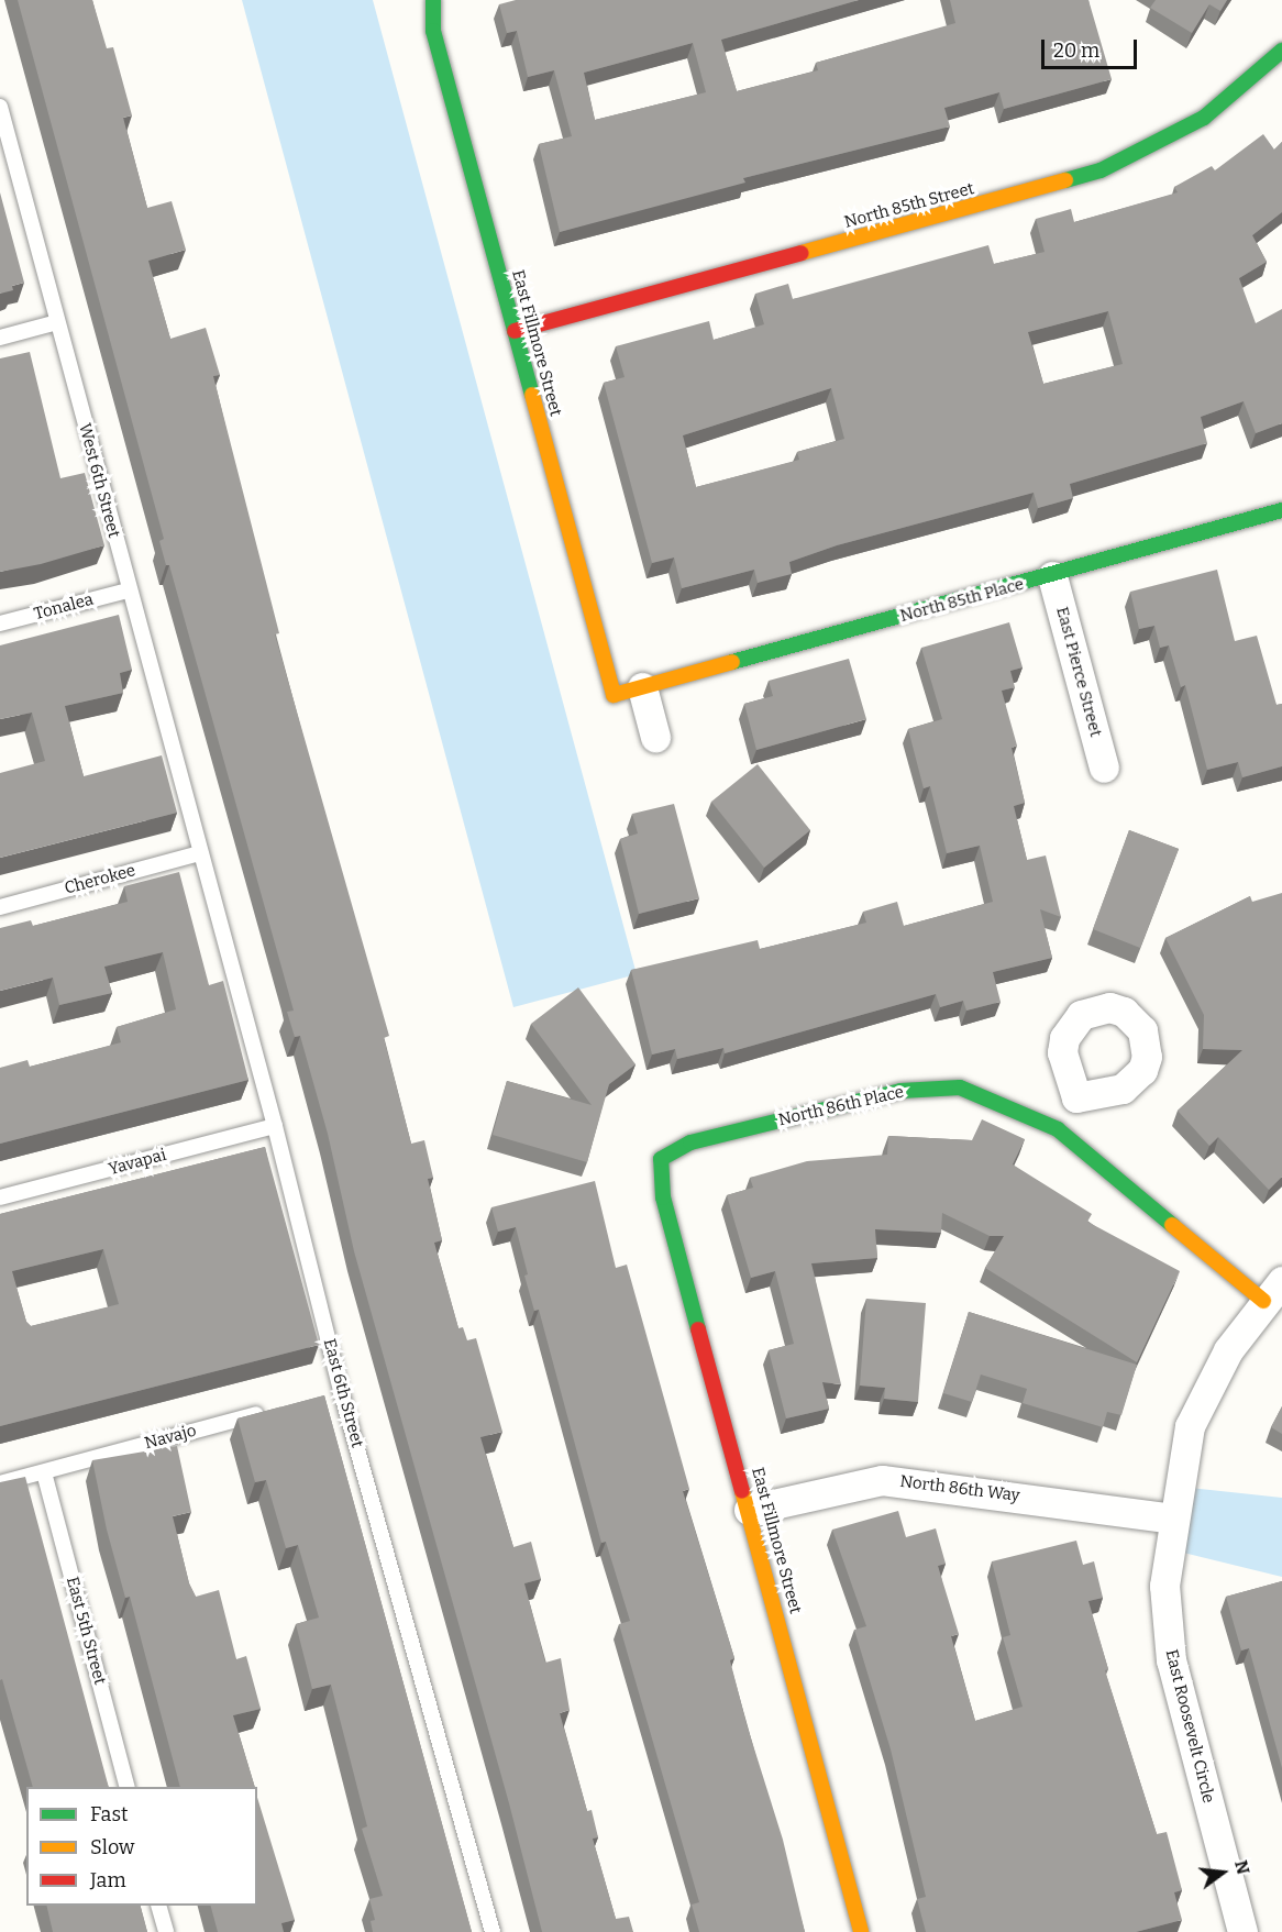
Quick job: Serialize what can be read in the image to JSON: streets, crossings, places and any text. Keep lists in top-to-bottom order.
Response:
{
  "streets": {
    "street": [
      "North 85th Street",
      "East Fillmore Street",
      "North 85th Place",
      "East Pierce Street",
      "North 86th Place",
      "North 86th Way",
      "East Roosevelt Circle"
    ],
    "lane": [
      "West 6th Street",
      "Tonalea",
      "Cherokee",
      "Yavapai",
      "East 6th Street",
      "Navajo",
      "East 5th Street"
    ]
  },
  "crossings": [
    ["North 85th Street", "East Fillmore Street"],
    ["East Fillmore Street", "North 85th Place"],
    ["East Fillmore Street", "North 86th Place"],
    ["East Fillmore Street", "North 86th Way"],
    ["West 6th Street", "Tonalea"],
    ["West 6th Street", "Cherokee"],
    ["West 6th Street", "East 6th Street"],
    ["North 85th Place", "East Pierce Street"],
    ["Cherokee", "East 6th Street"],
    ["North 86th Place", "East Roosevelt Circle"],
    ["Yavapai", "East 6th Street"],
    ["Navajo", "East 5th Street"],
    ["North 86th Way", "East Roosevelt Circle"]
  ],
  "legend": ["Fast", "Slow", "Jam"],
  "scale_bar": "20 m",
  "north": "right"
}
